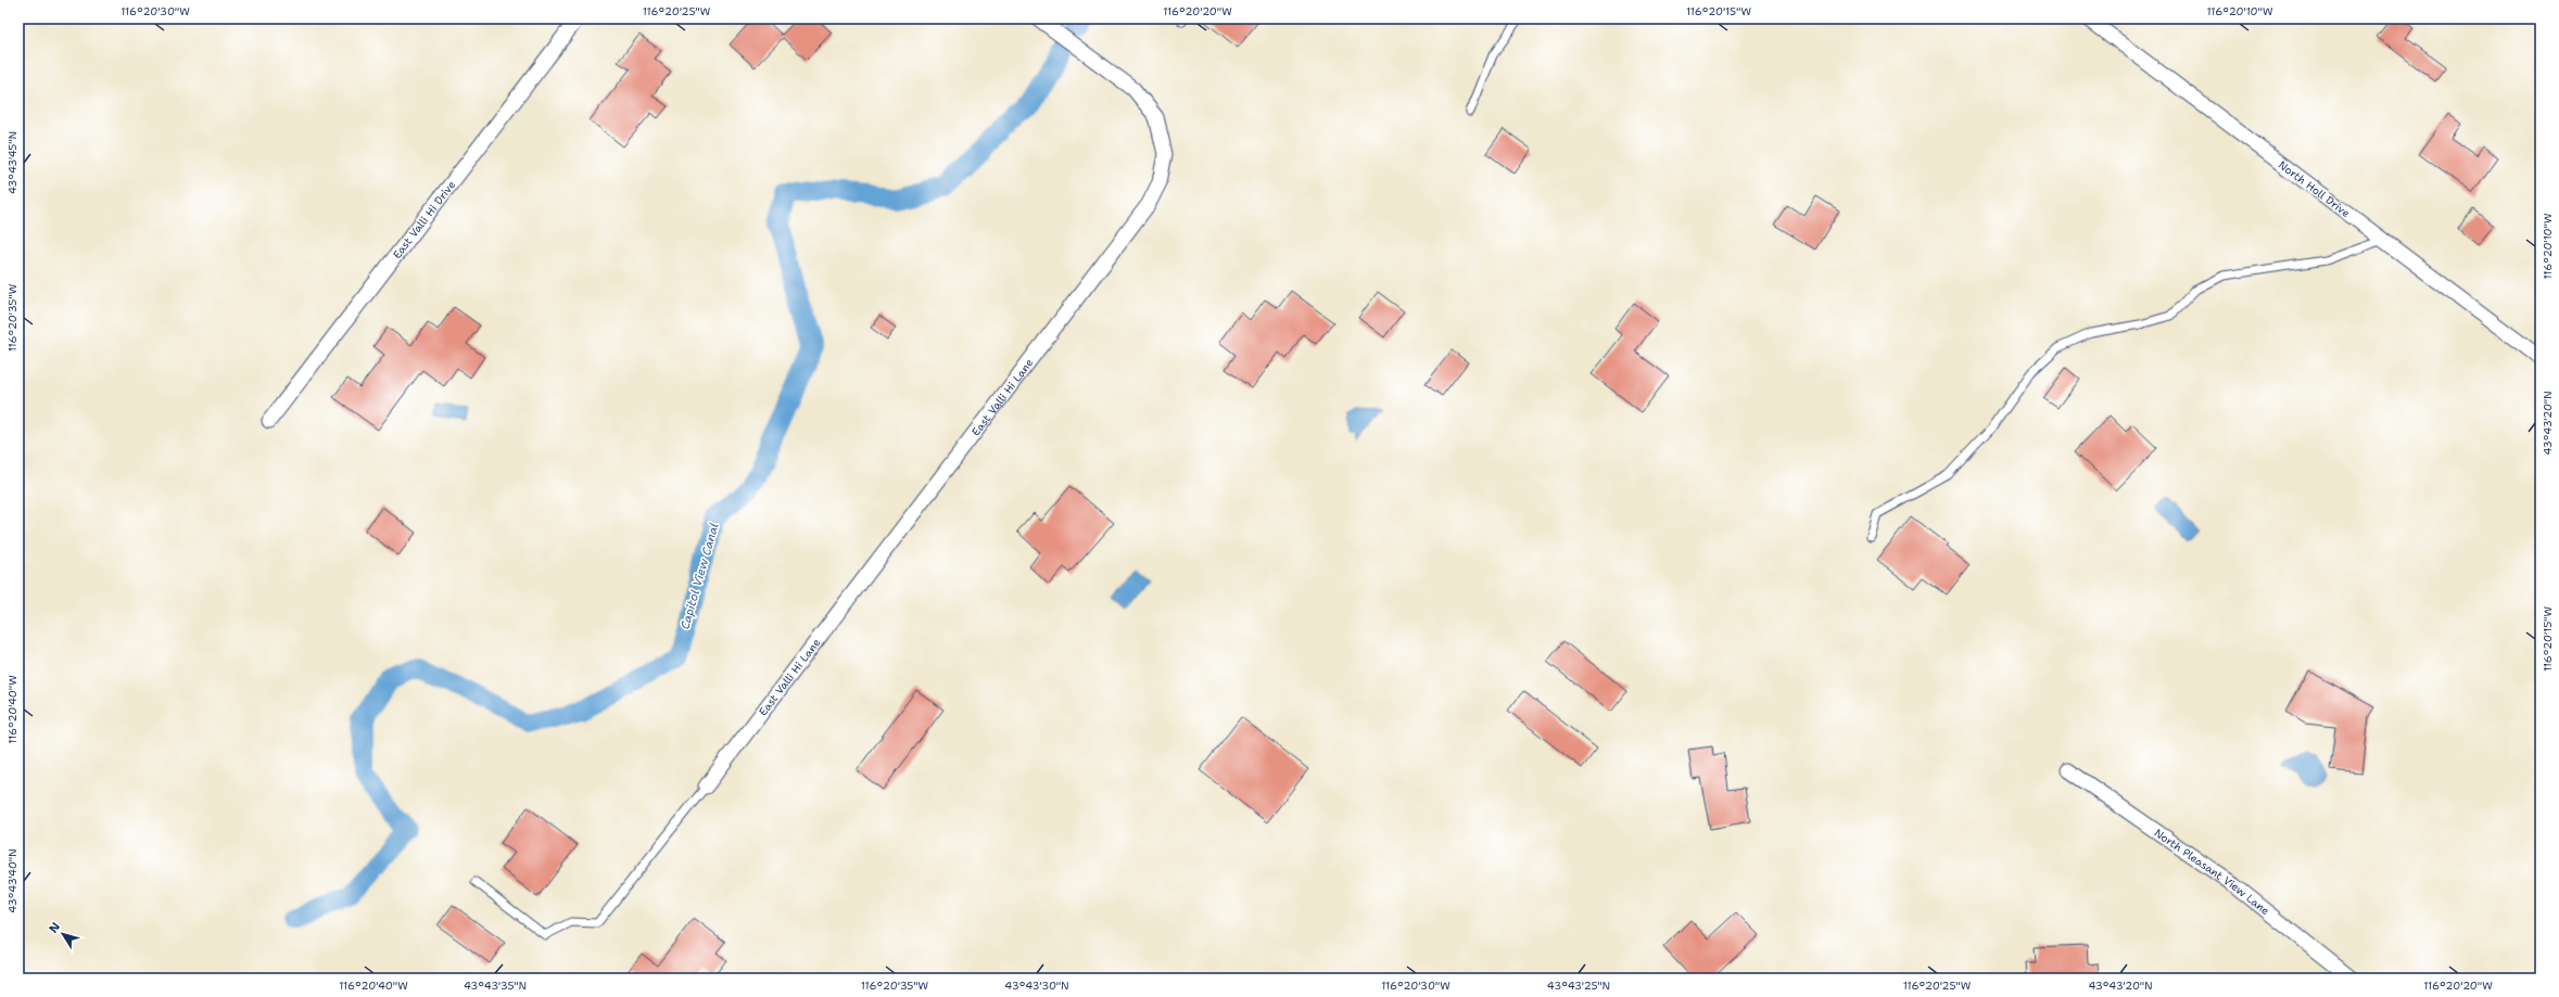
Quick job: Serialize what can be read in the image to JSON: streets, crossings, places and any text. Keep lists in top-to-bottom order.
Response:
{
  "streets": {
    "street": [
      "North Holl Drive",
      "East Valli Hi Drive",
      "East Valli Hi Lane",
      "North Pleasant View Lane"
    ]
  },
  "water": ["Capitol View Canal"],
  "north": "top left",
  "coordinates": [
    "116°20'30\"W",
    "116°20'25\"W",
    "116°20'20\"W",
    "116°20'15\"W",
    "116°20'10\"W",
    "43°43'45\"N",
    "116°20'35\"W",
    "43°43'20\"N",
    "116°20'40\"W",
    "43°43'40\"N",
    "43°43'35\"N",
    "43°43'30\"N",
    "43°43'25\"N"
  ]
}
